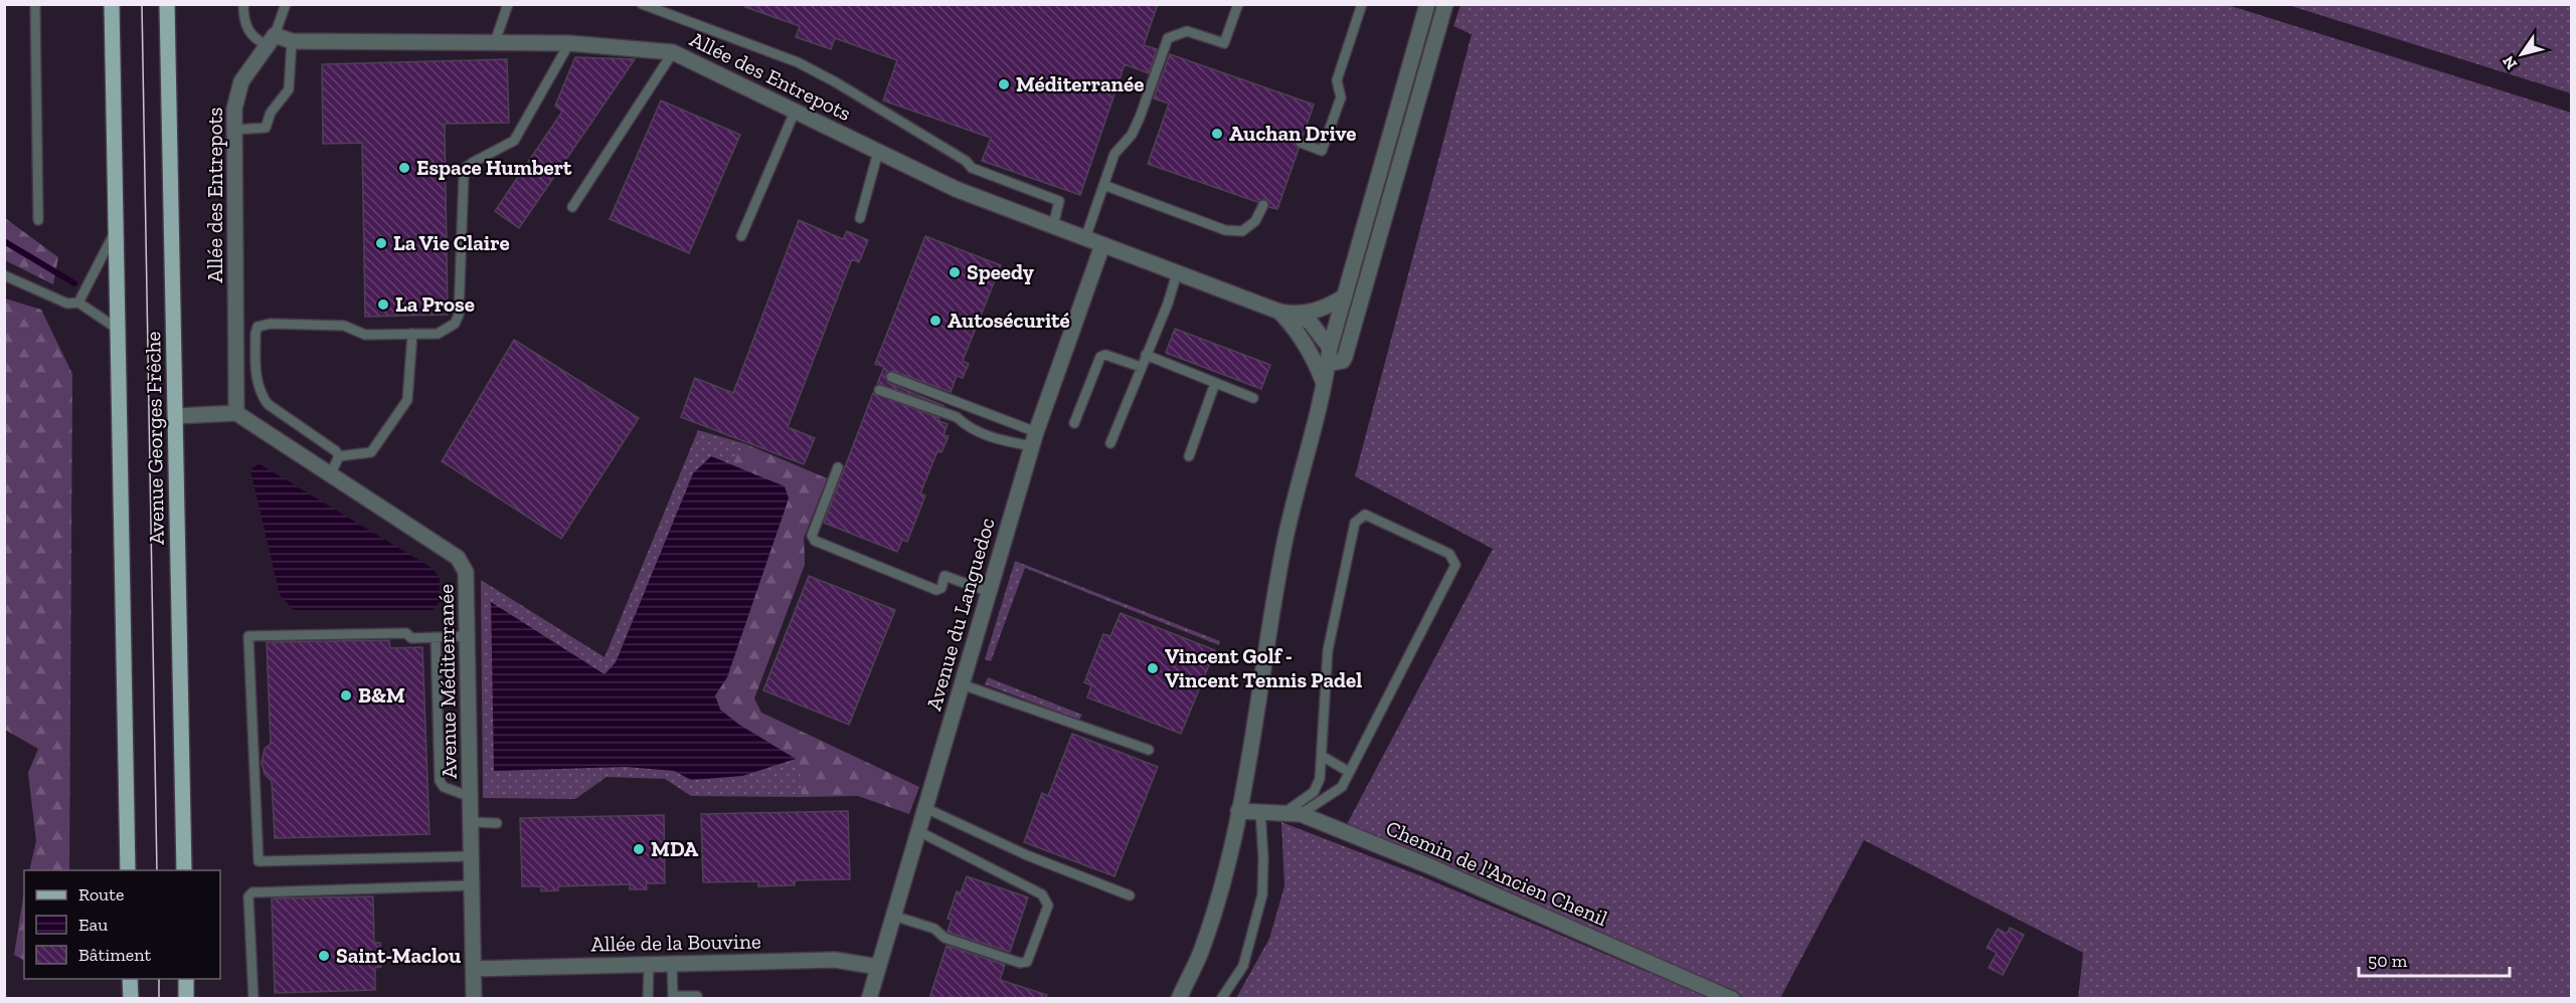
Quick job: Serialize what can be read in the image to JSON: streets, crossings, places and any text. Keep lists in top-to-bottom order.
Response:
{
  "streets": {
    "main road": ["Avenue Georges Frêche"],
    "street": [
      "Allée des Entrepots",
      "Avenue du Languedoc",
      "Avenue Méditerranée",
      "Chemin de l'Ancien Chenil",
      "Allée de la Bouvine"
    ]
  },
  "crossings": [
    ["Allée des Entrepots", "Avenue du Languedoc"],
    ["Allée des Entrepots", "Avenue Méditerranée"],
    ["Avenue du Languedoc", "Allée de la Bouvine"],
    ["Avenue Méditerranée", "Allée de la Bouvine"]
  ],
  "places": [
    "Méditerranée",
    "Auchan Drive",
    "Espace Humbert",
    "La Vie Claire",
    "Speedy",
    "La Prose",
    "Autosécurité",
    "Vincent Golf - Vincent Tennis Padel",
    "B&M",
    "MDA",
    "Saint-Maclou"
  ],
  "legend": ["Route", "Eau", "Bâtiment"],
  "scale_bar": "50 m",
  "north": "bottom left"
}
